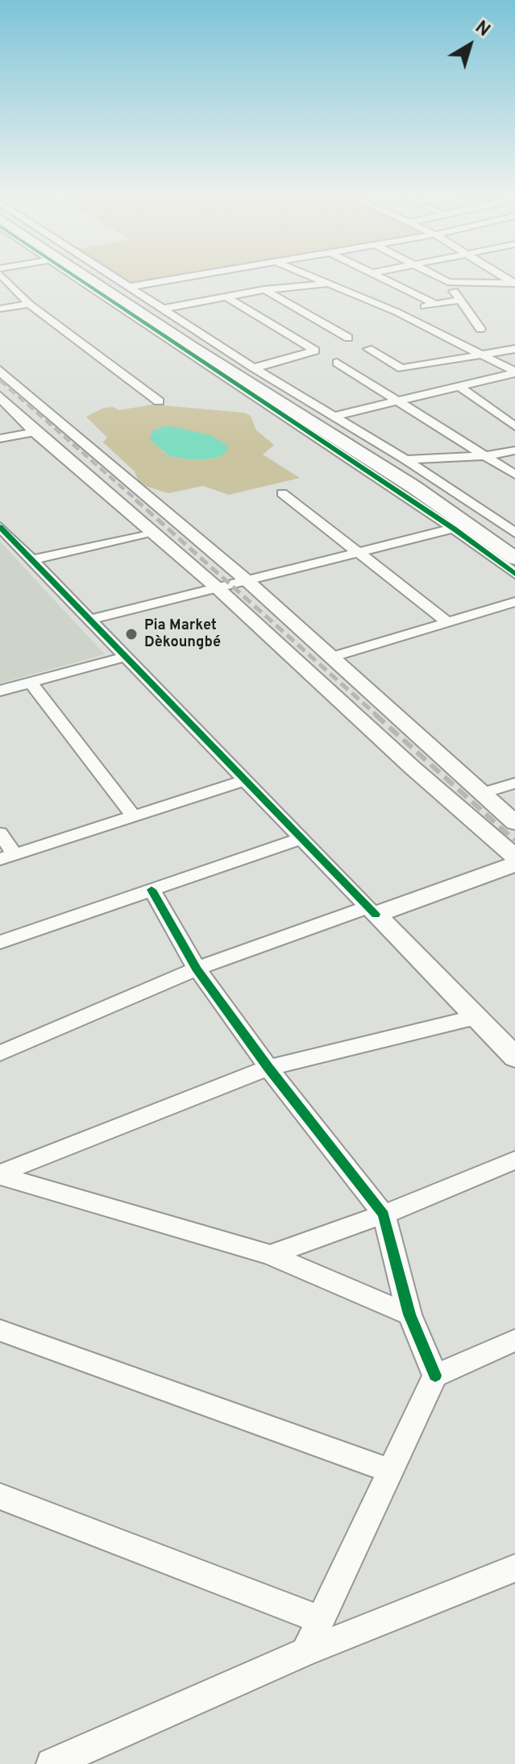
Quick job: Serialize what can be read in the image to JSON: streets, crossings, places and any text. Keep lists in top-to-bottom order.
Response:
{
  "places": ["Pia Market Dèkoungbé"],
  "north": "top right"
}
